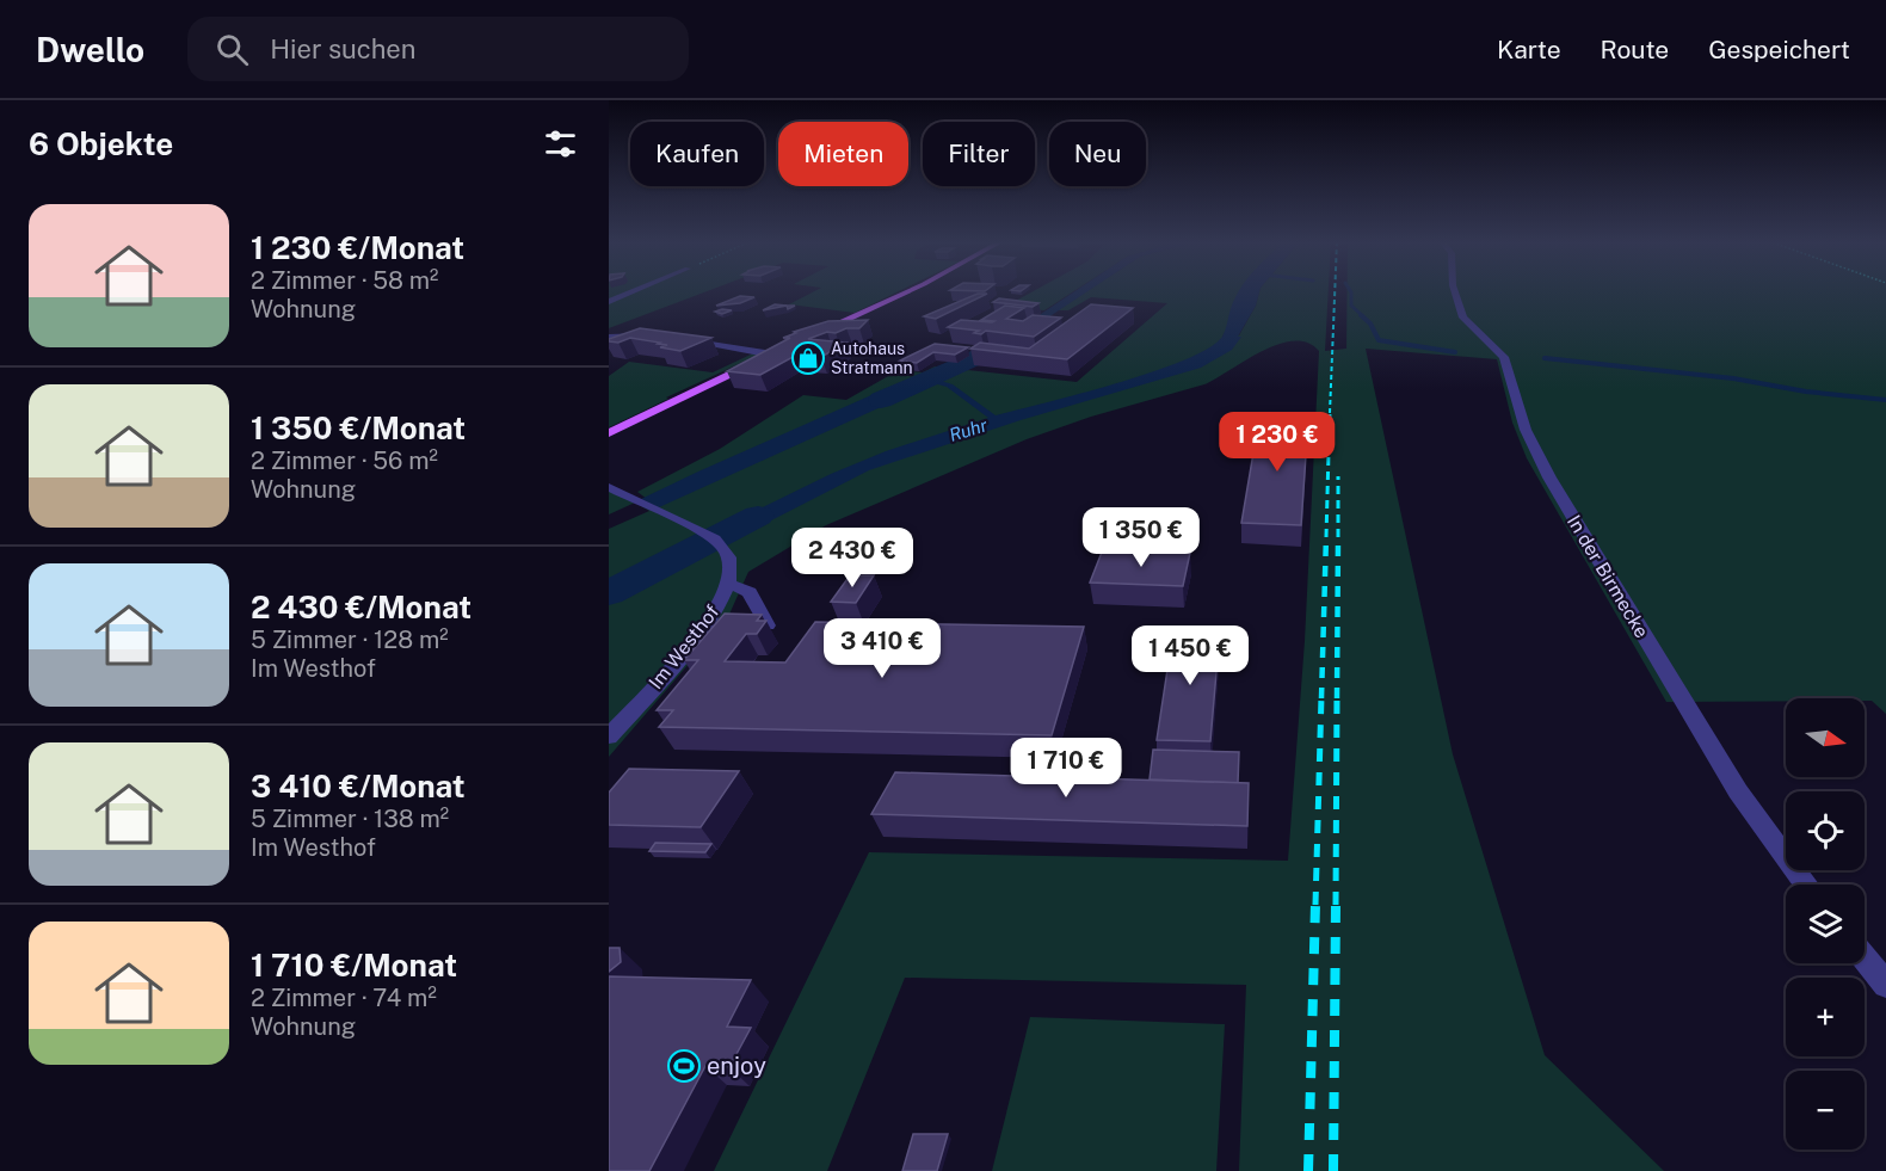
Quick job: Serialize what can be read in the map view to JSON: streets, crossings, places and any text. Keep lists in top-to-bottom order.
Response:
{
  "streets": {
    "street": ["In der Birmecke", "Im Westhof"]
  },
  "water": ["Ruhr"],
  "places": {
    "shop": ["Autohaus Stratmann"],
    "sports": ["enjoy"]
  },
  "north": "right",
  "page": {
    "header": "Dwello",
    "search": "Hier suchen",
    "nav": ["Karte", "Route", "Gespeichert"],
    "heading": "6 Objekte",
    "chip": [
      "Kaufen",
      "Mieten",
      "Filter",
      "Neu"
    ],
    "list": [
      {
        "name": "1 230 €/Monat",
        "note": "2 Zimmer · 58 m² · Wohnung"
      },
      {
        "name": "1 350 €/Monat",
        "note": "2 Zimmer · 56 m² · Wohnung"
      },
      {
        "name": "2 430 €/Monat",
        "note": "5 Zimmer · 128 m² · Im Westhof"
      },
      {
        "name": "3 410 €/Monat",
        "note": "5 Zimmer · 138 m² · Im Westhof"
      },
      {
        "name": "1 710 €/Monat",
        "note": "2 Zimmer · 74 m² · Wohnung"
      }
    ],
    "price": [
      "1 230 €",
      "1 350 €",
      "2 430 €",
      "3 410 €",
      "1 450 €",
      "1 710 €"
    ],
    "map_buttons": ["+", "−"]
  }
}
